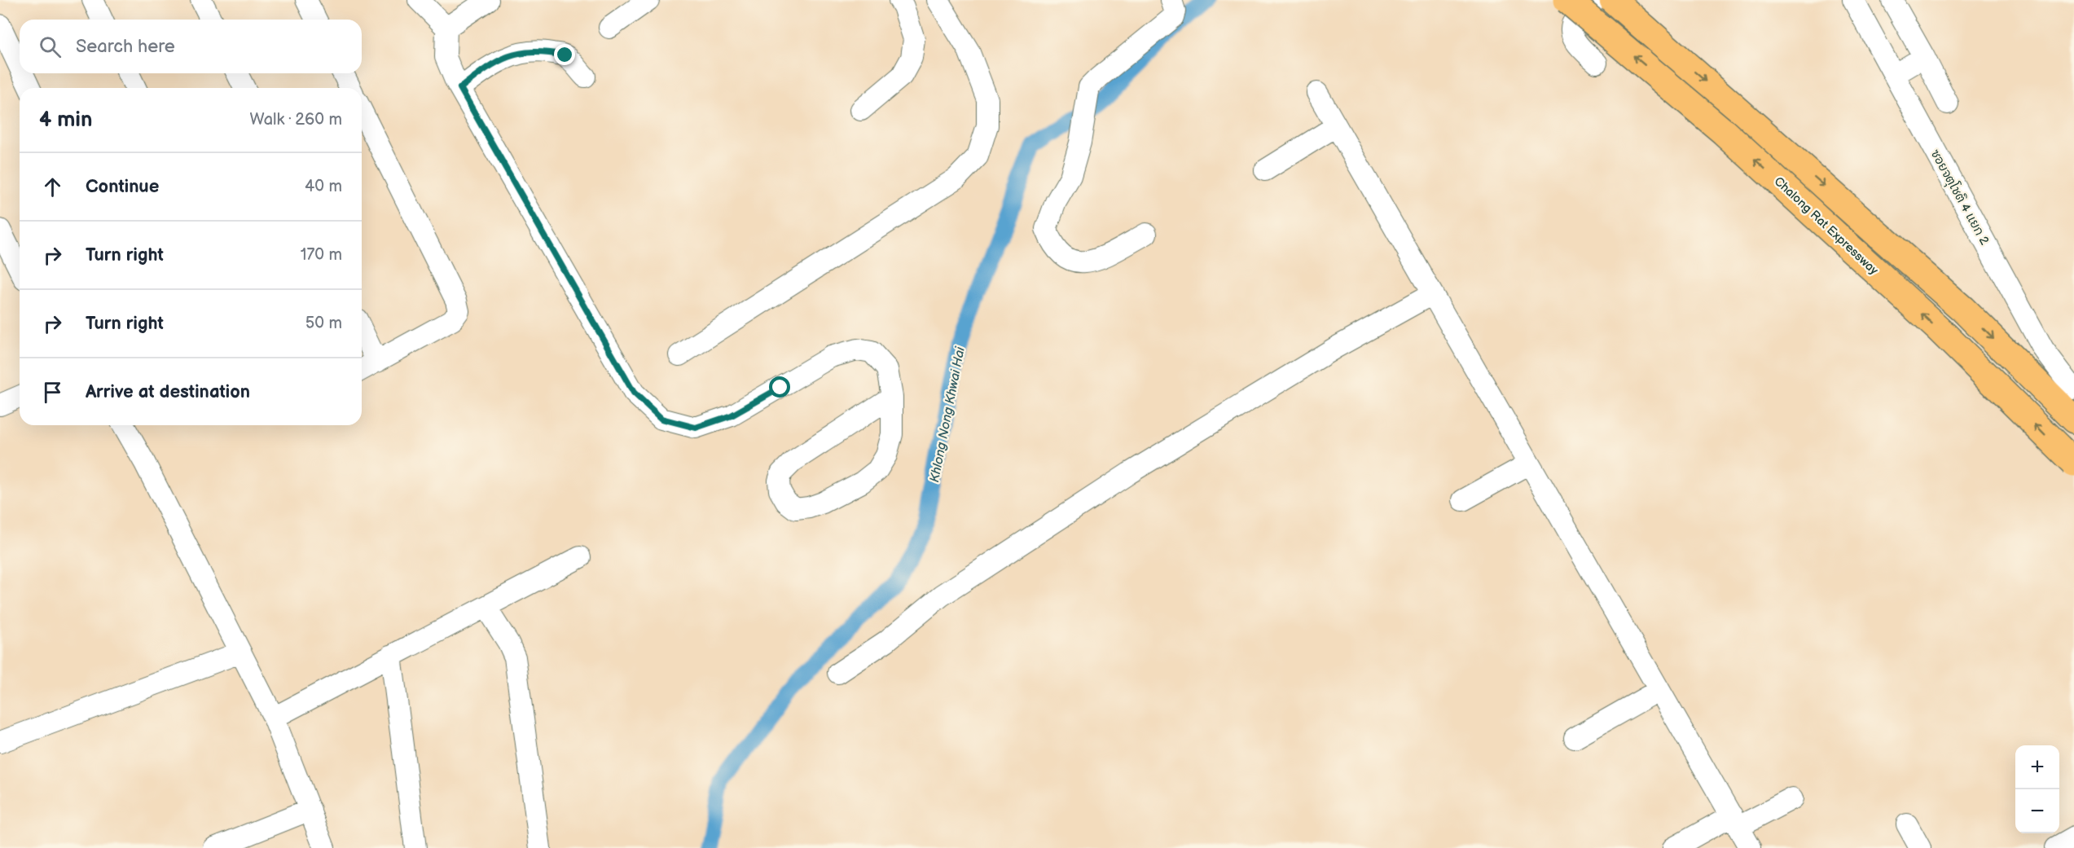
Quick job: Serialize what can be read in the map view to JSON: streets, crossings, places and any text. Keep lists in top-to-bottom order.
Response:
{
  "streets": {
    "highway": ["Chalong Rat Expressway"],
    "street": ["ซอยจตุโชติ 4 แยก 2"]
  },
  "water": ["Khlong Nong Khwai Hai"],
  "page": {
    "search": "Search here",
    "heading": ["4 min", "Walk · 260 m"],
    "list": [
      ["Continue", "40 m"],
      ["Turn right", "170 m"],
      ["Turn right", "50 m"],
      "Arrive at destination"
    ],
    "map_buttons": ["+", "−"]
  }
}
